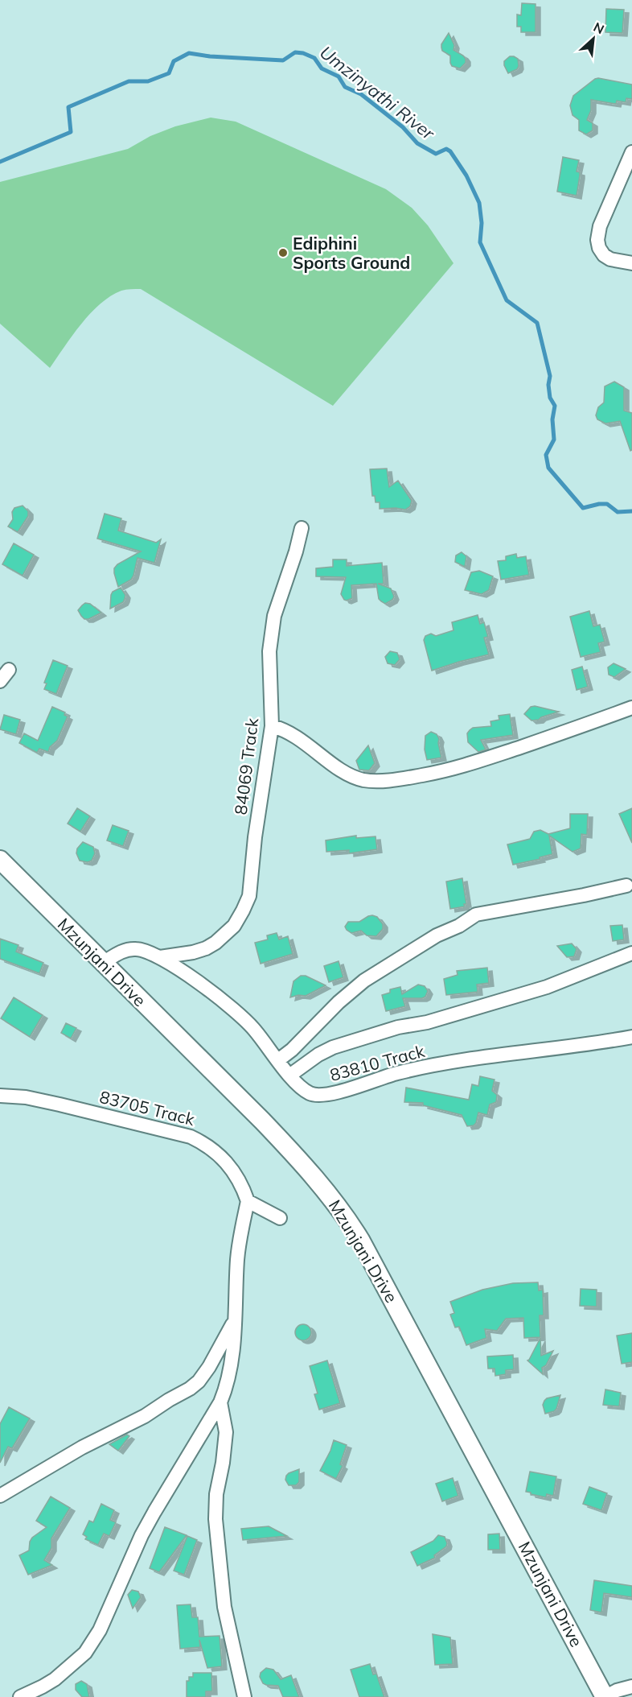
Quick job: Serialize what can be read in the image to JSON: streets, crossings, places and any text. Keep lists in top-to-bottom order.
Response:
{
  "streets": {
    "main road": ["Mzunjani Drive"],
    "street": ["84069 Track", "83810 Track", "83705 Track"]
  },
  "crossings": [
    ["84069 Track", "83810 Track"],
    ["Mzunjani Drive", "83810 Track"]
  ],
  "water": ["Umzinyathi River"],
  "places": ["Ediphini Sports Ground"],
  "north": "top right"
}
